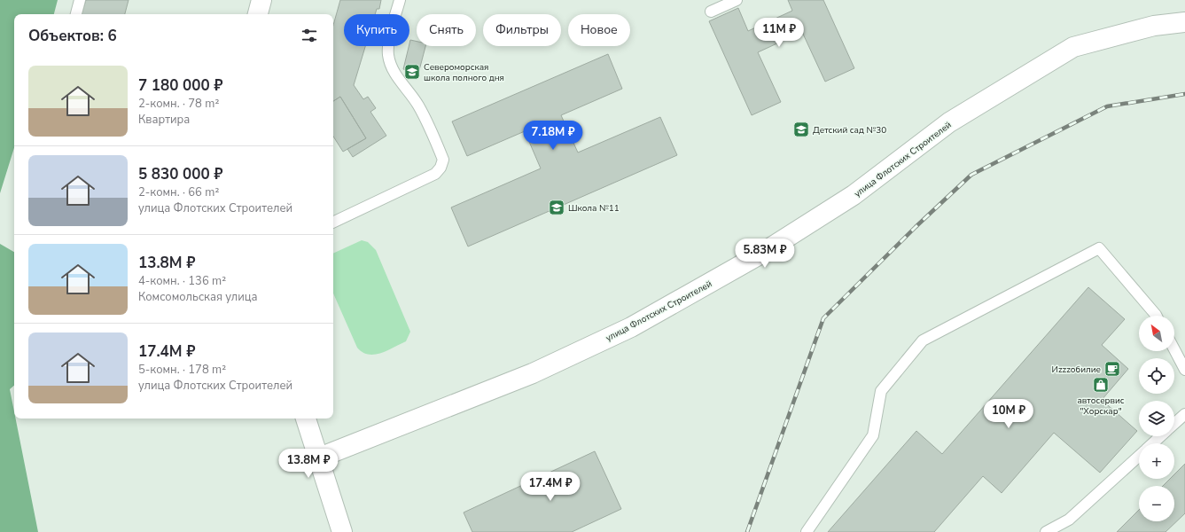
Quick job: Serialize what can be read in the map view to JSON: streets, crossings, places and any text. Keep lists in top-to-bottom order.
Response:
{
  "streets": {
    "street": ["улица Флотских Строителей"]
  },
  "places": {
    "school or university": ["Североморская школа полного дня", "Детский сад №30", "Школа №11"],
    "cafe": ["Иzzzобилие"],
    "shop": ["автосервис \"Хорскар\""]
  },
  "north": "top left",
  "page": {
    "chip": [
      "Купить",
      "Снять",
      "Фильтры",
      "Новое"
    ],
    "heading": "Объектов: 6",
    "price": [
      "11M ₽",
      "7.18M ₽",
      "5.83M ₽",
      "10M ₽",
      "13.8M ₽",
      "17.4M ₽"
    ],
    "list": [
      {
        "name": "7 180 000 ₽",
        "note": "2-комн. · 78 m² · Квартира"
      },
      {
        "name": "5 830 000 ₽",
        "note": "2-комн. · 66 m² · улица Флотских Строителей"
      },
      {
        "name": "13.8M ₽",
        "note": "4-комн. · 136 m² · Комсомольская улица"
      },
      {
        "name": "17.4M ₽",
        "note": "5-комн. · 178 m² · улица Флотских Строителей"
      }
    ],
    "map_buttons": ["+", "−"]
  }
}
